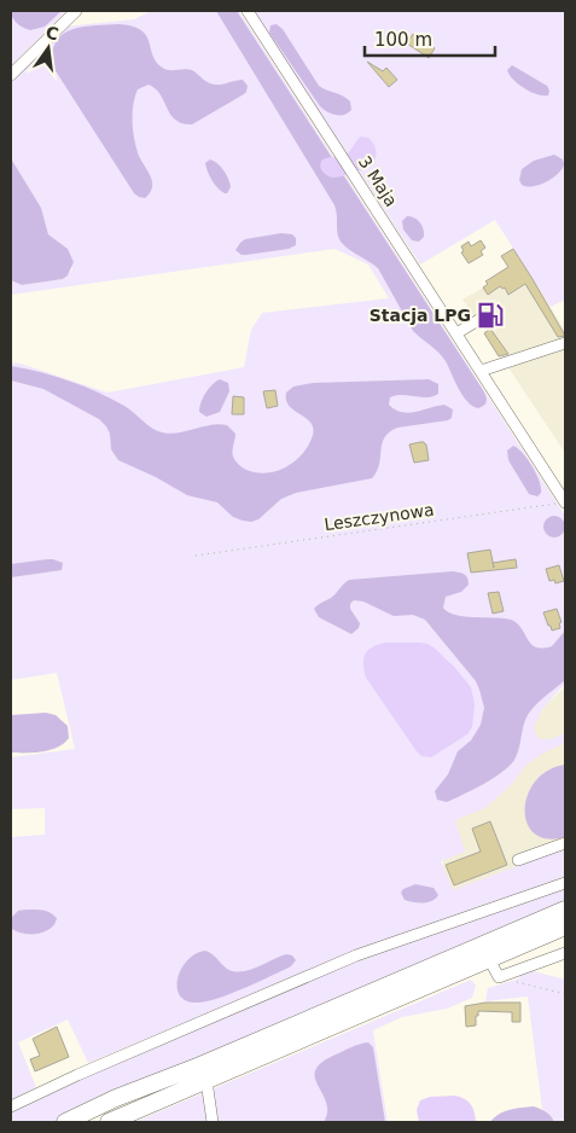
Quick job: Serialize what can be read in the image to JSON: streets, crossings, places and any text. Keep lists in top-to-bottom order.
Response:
{
  "streets": {
    "street": ["3 Maja"],
    "path": ["Leszczynowa"]
  },
  "crossings": [
    ["3 Maja", "Leszczynowa"]
  ],
  "places": {
    "fuel station": ["Stacja LPG"]
  },
  "scale_bar": "100 m",
  "north": "top"
}
